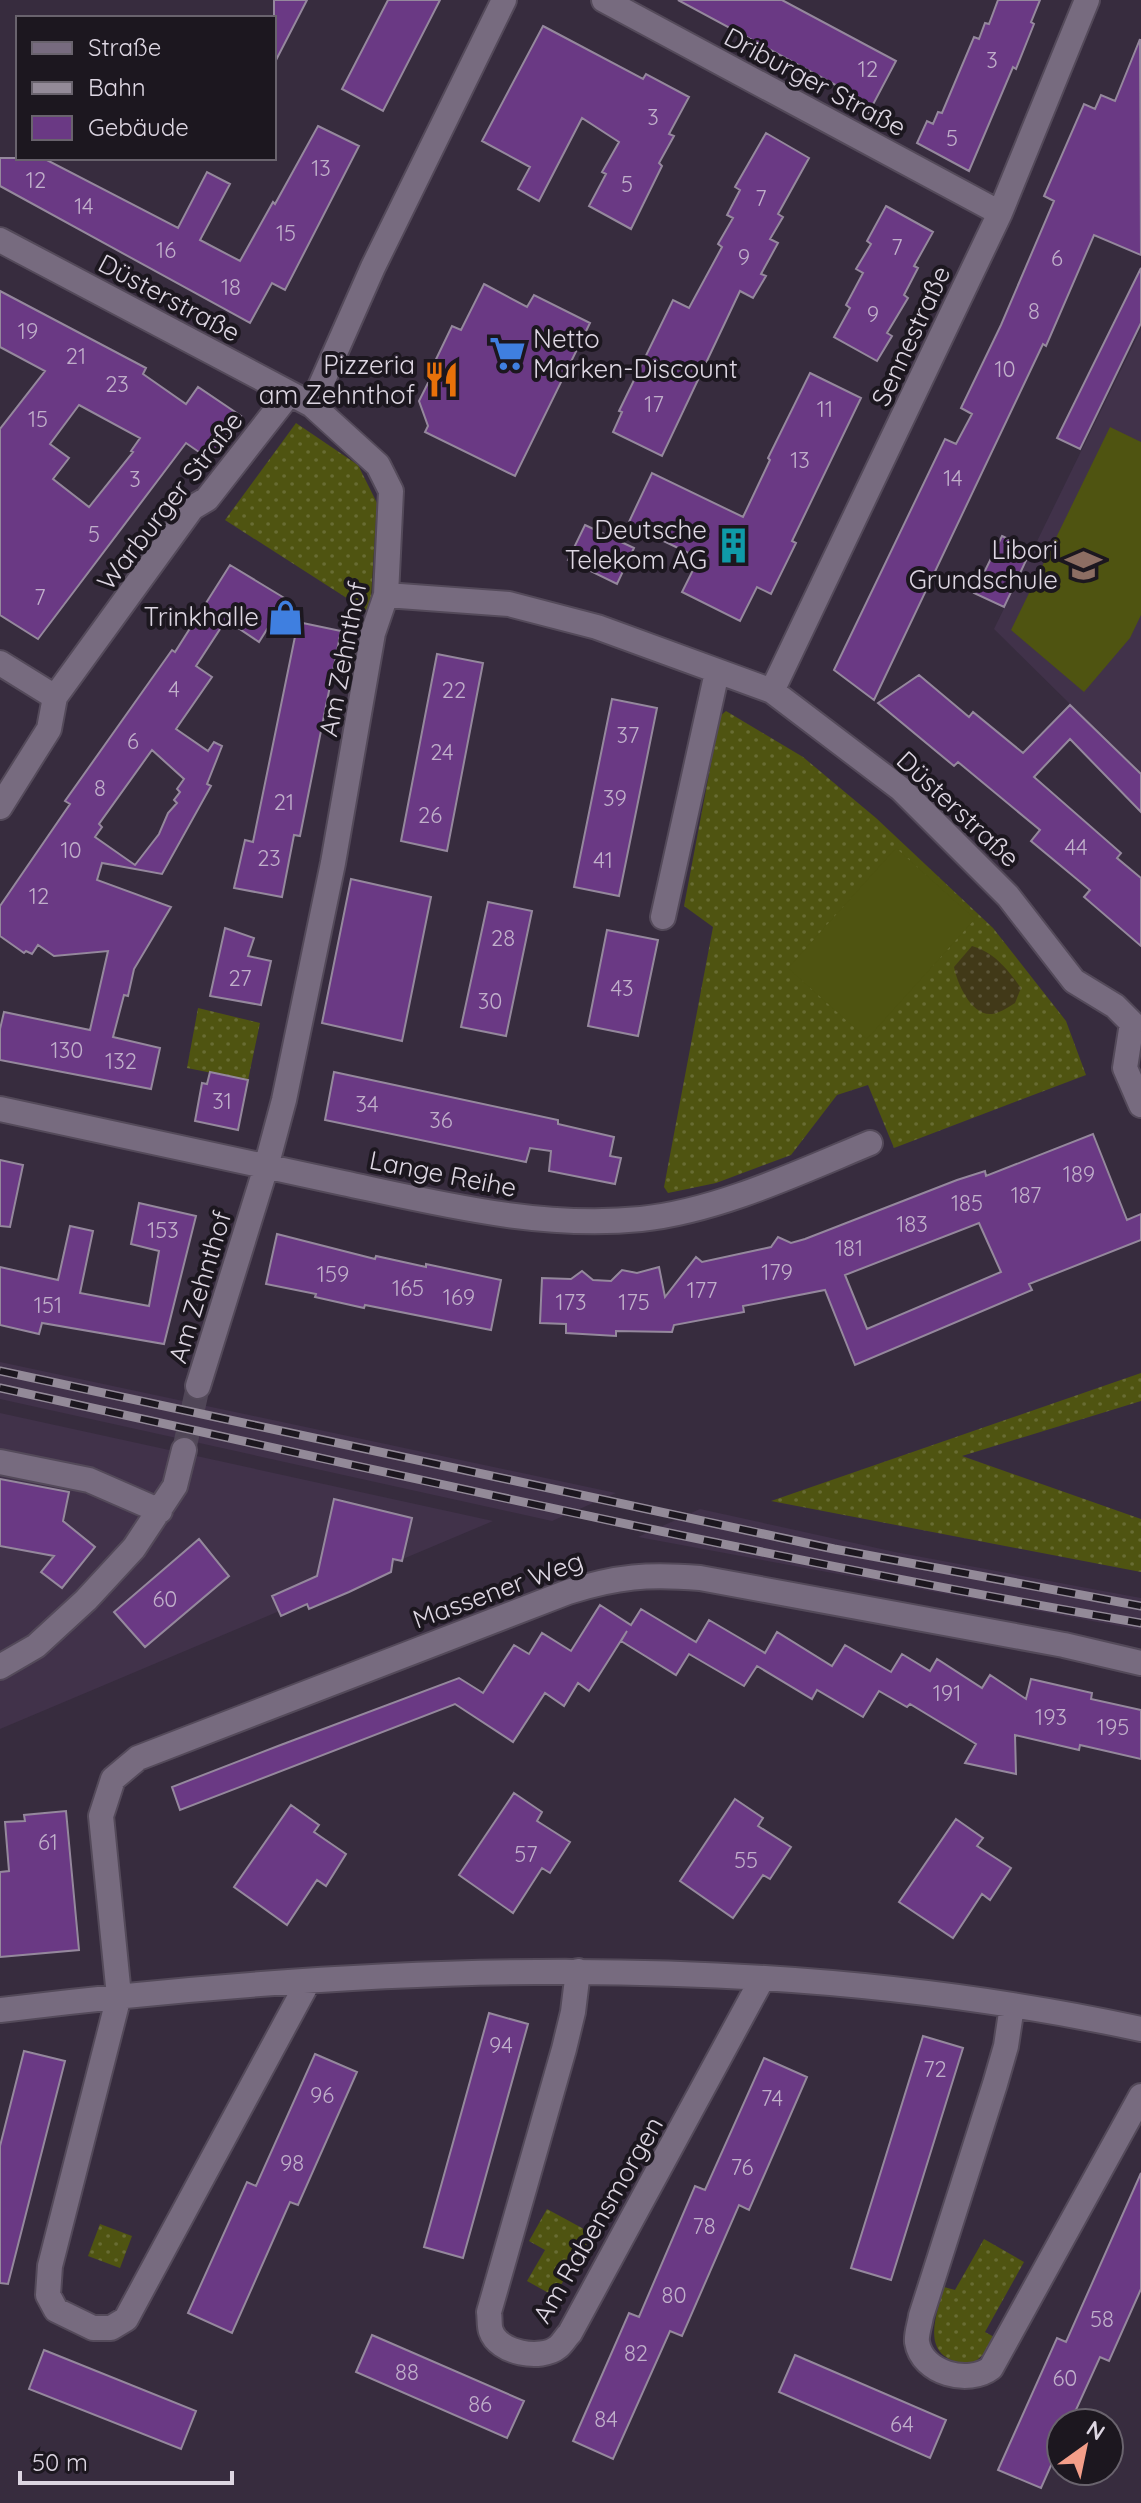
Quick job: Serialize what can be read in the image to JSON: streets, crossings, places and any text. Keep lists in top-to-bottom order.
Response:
{
  "streets": {
    "street": [
      "Driburger Straße",
      "Düsterstraße",
      "Sennestraße",
      "Warburger Straße",
      "Am Zehnthof",
      "Lange Reihe",
      "Massener Weg",
      "Am Rabensmorgen"
    ]
  },
  "crossings": [
    ["Driburger Straße", "Sennestraße"],
    ["Düsterstraße", "Sennestraße"],
    ["Düsterstraße", "Warburger Straße"],
    ["Düsterstraße", "Am Zehnthof"],
    ["Am Zehnthof", "Lange Reihe"]
  ],
  "places": {
    "supermarket": ["Netto Marken-Discount"],
    "restaurant": ["Pizzeria am Zehnthof"],
    "building": ["Deutsche Telekom AG"],
    "school or university": ["Libori Grundschule"],
    "shop": ["Trinkhalle"]
  },
  "house_numbers": [
    "3",
    "12",
    "3",
    "5",
    "13",
    "12",
    "5",
    "7",
    "14",
    "15",
    "7",
    "16",
    "9",
    "6",
    "18",
    "8",
    "9",
    "19",
    "21",
    "10",
    "23",
    "17",
    "11",
    "15",
    "13",
    "14",
    "3",
    "5",
    "7",
    "4",
    "22",
    "37",
    "6",
    "24",
    "8",
    "39",
    "21",
    "26",
    "44",
    "10",
    "23",
    "41",
    "12",
    "28",
    "27",
    "43",
    "30",
    "130",
    "132",
    "31",
    "34",
    "36",
    "189",
    "187",
    "185",
    "183",
    "153",
    "181",
    "179",
    "159",
    "165",
    "177",
    "169",
    "173",
    "175",
    "151",
    "60",
    "191",
    "193",
    "195",
    "61",
    "57",
    "55",
    "94",
    "72",
    "96",
    "74",
    "98",
    "76",
    "78",
    "80",
    "58",
    "82",
    "88",
    "60",
    "86",
    "84",
    "64"
  ],
  "legend": ["Straße", "Bahn", "Gebäude"],
  "scale_bar": "50 m",
  "north": "top right"
}
